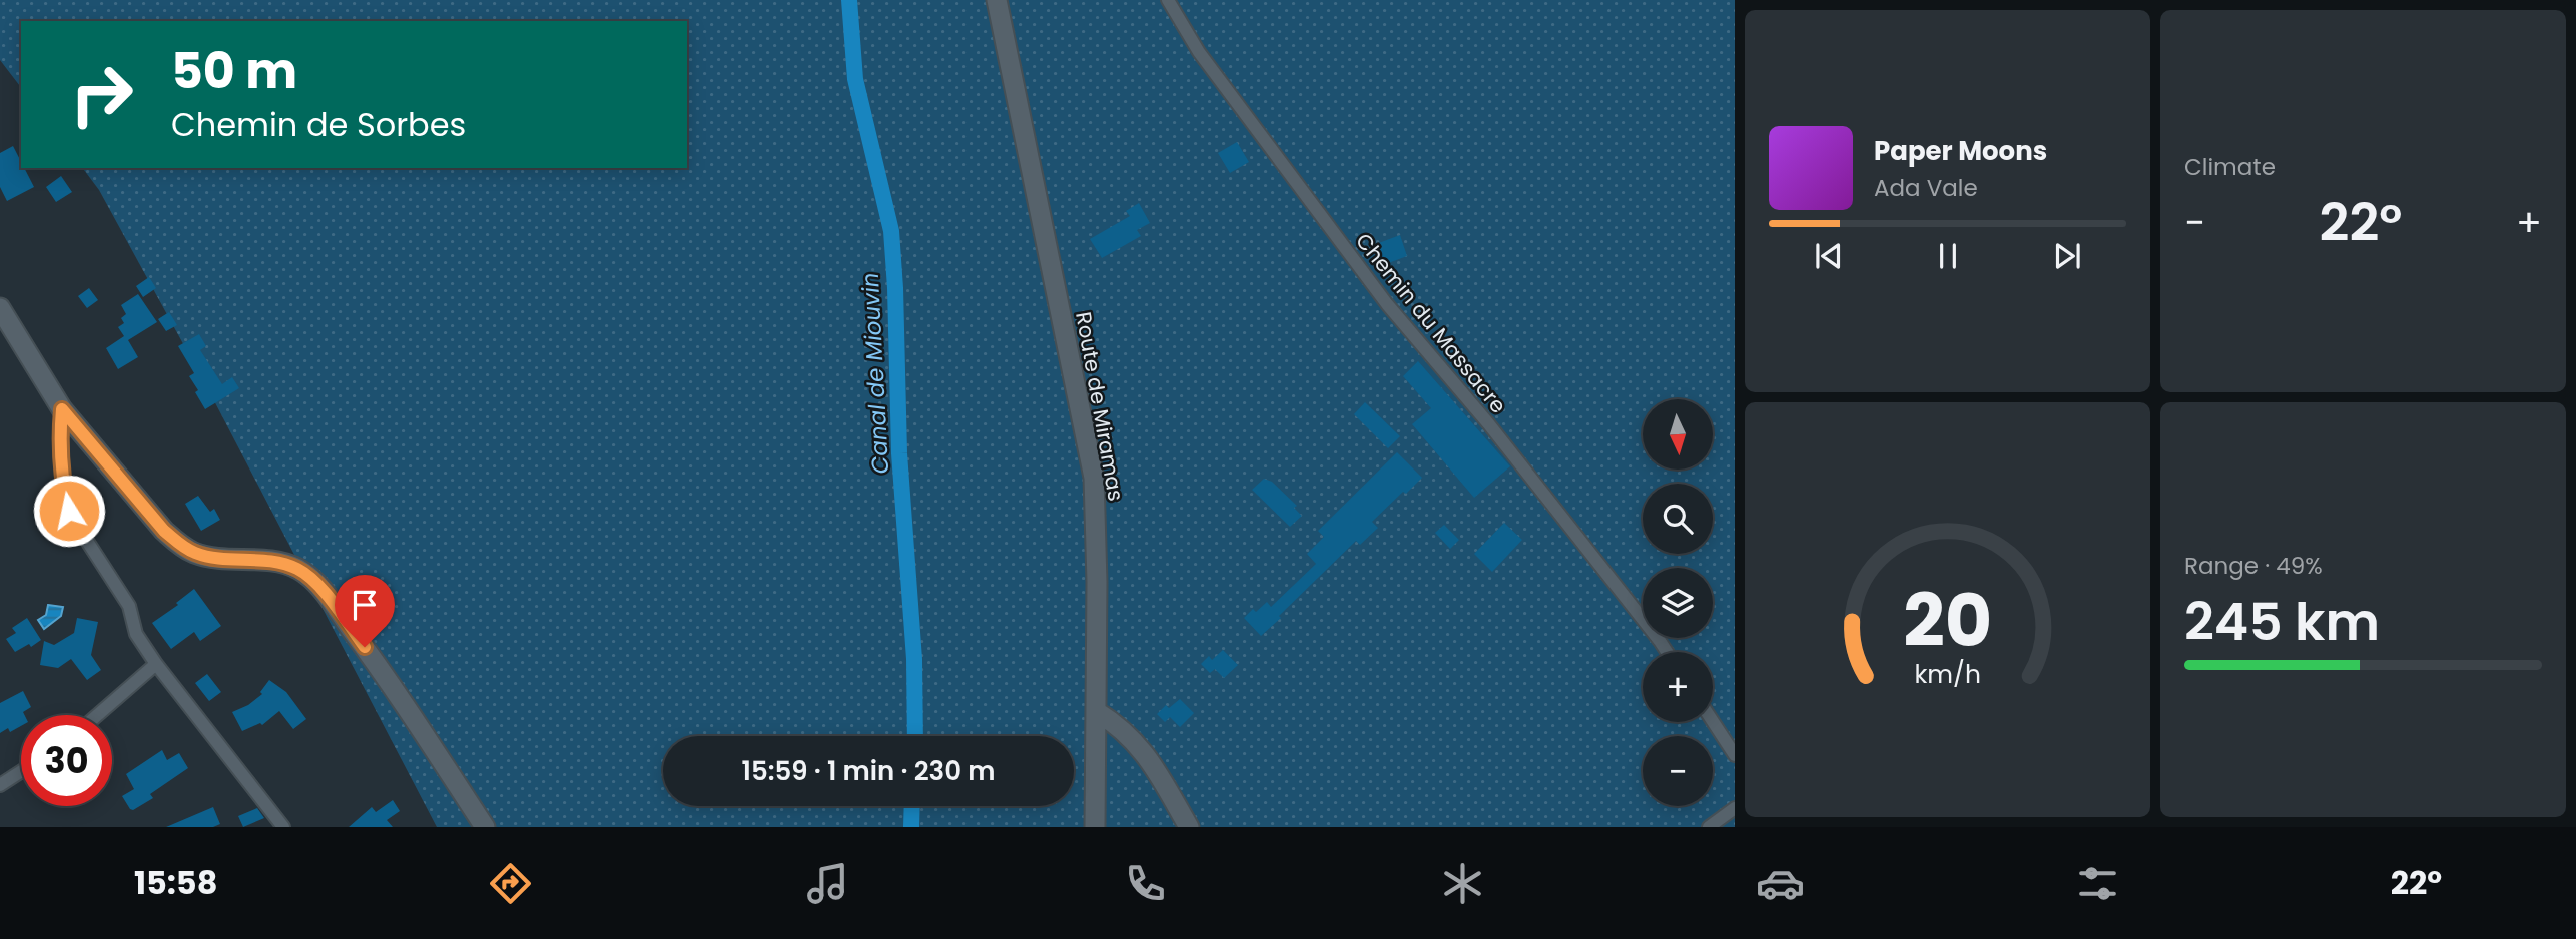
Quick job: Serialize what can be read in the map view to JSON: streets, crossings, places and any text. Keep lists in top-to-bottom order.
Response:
{
  "streets": {
    "main road": ["Route de Miramas"],
    "street": ["Chemin du Massacre"]
  },
  "water": ["Canal de Miouvin"],
  "north": "bottom",
  "page": {
    "tile": [
      "Climate",
      ["Range · 49%", "245 km"]
    ],
    "turn": ["50 m", "Chemin de Sorbes"],
    "song": ["Paper Moons", "Ada Vale"],
    "heat": ["−", "22°", "+"],
    "map_buttons": ["+", "−"],
    "limit": "30",
    "trip": "15:59 · 1 min · 230 m",
    "tabs": ["15:58", "22°"],
    "gauge": ["20", "km/h"]
  }
}
